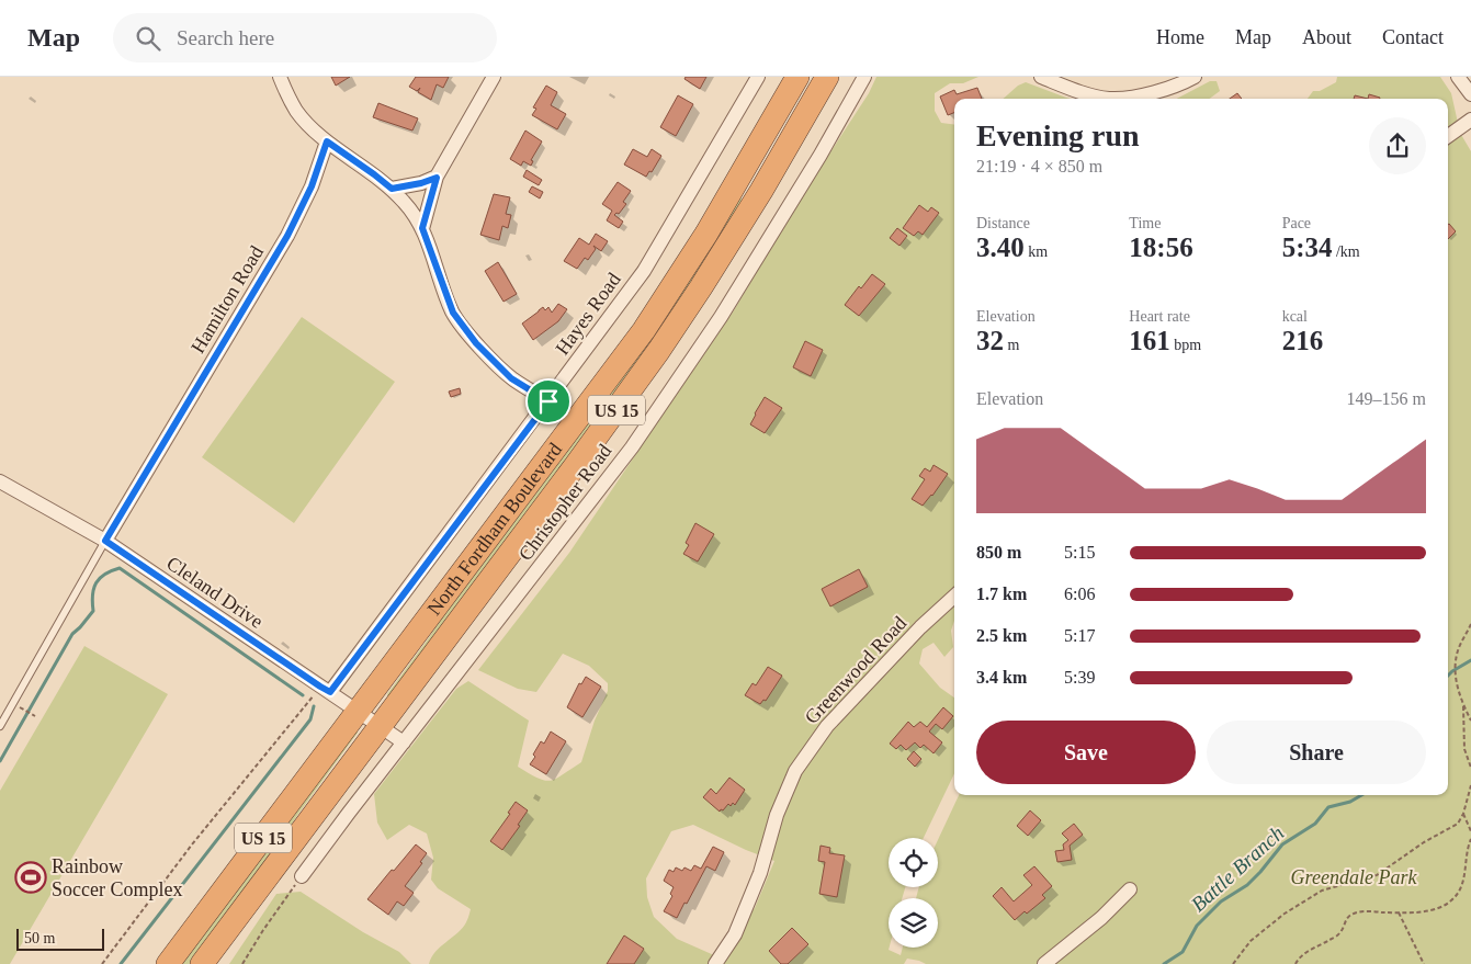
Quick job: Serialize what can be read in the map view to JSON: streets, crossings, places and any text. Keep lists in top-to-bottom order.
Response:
{
  "streets": {
    "highway": ["US 15", "North Fordham Boulevard"],
    "street": [
      "Hamilton Road",
      "Hayes Road",
      "Christopher Road",
      "Cleland Drive",
      "Greenwood Road"
    ]
  },
  "crossings": [
    ["Hamilton Road", "Cleland Drive"],
    ["Hayes Road", "Cleland Drive"],
    ["Christopher Road", "Cleland Drive"],
    ["North Fordham Boulevard", "Cleland Drive"]
  ],
  "water": ["Battle Branch"],
  "parks": ["Greendale Park"],
  "places": {
    "sports": ["Rainbow Soccer Complex"]
  },
  "scale_bar": "50 m",
  "page": {
    "header": "Map",
    "search": "Search here",
    "nav": [
      "Home",
      "Map",
      "About",
      "Contact"
    ],
    "heading": ["Evening run", "21:19 · 4 × 850 m"],
    "stats": [
      ["Distance", "3.40 km"],
      ["Time", "18:56"],
      ["Pace", "5:34 /km"],
      ["Elevation", "32 m"],
      ["Heart rate", "161 bpm"],
      ["kcal", "216"]
    ],
    "chart": ["Elevation", "149–156 m"],
    "list": [
      {
        "name": "850 m",
        "note": "5:15"
      },
      {
        "name": "1.7 km",
        "note": "6:06"
      },
      {
        "name": "2.5 km",
        "note": "5:17"
      },
      {
        "name": "3.4 km",
        "note": "5:39"
      }
    ],
    "buttons": ["Save", "Share"],
    "scale": "50 m"
  }
}
